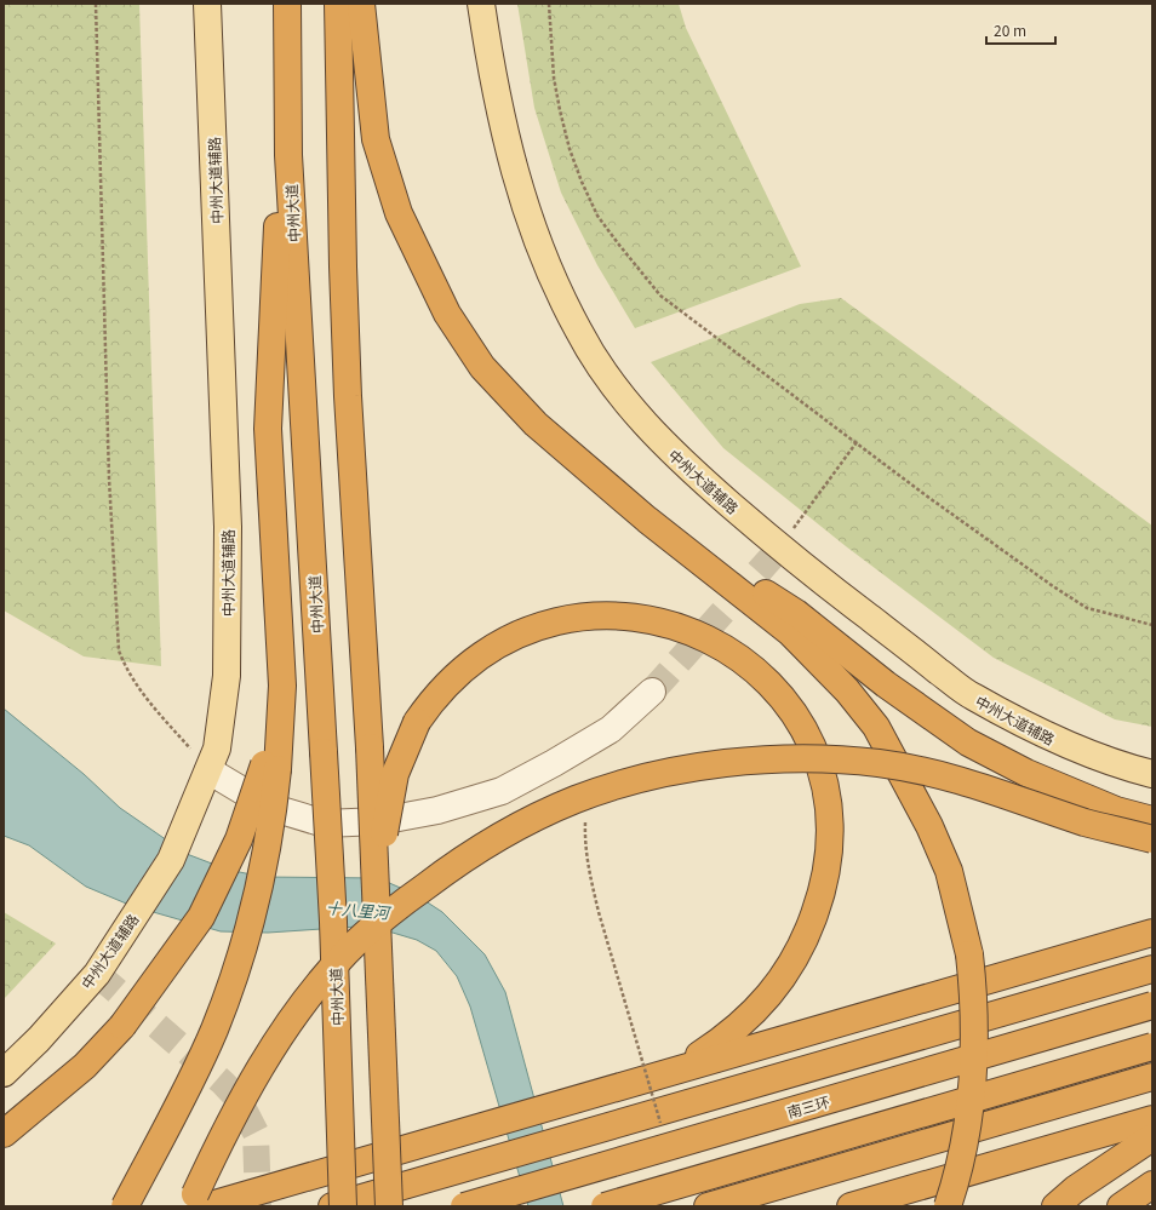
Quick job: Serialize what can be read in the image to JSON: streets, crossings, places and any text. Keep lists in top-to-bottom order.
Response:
{
  "streets": {
    "highway": ["中州大道", "南三环"],
    "main road": ["中州大道辅路"]
  },
  "water": ["十八里河"],
  "scale_bar": "20 m"
}
